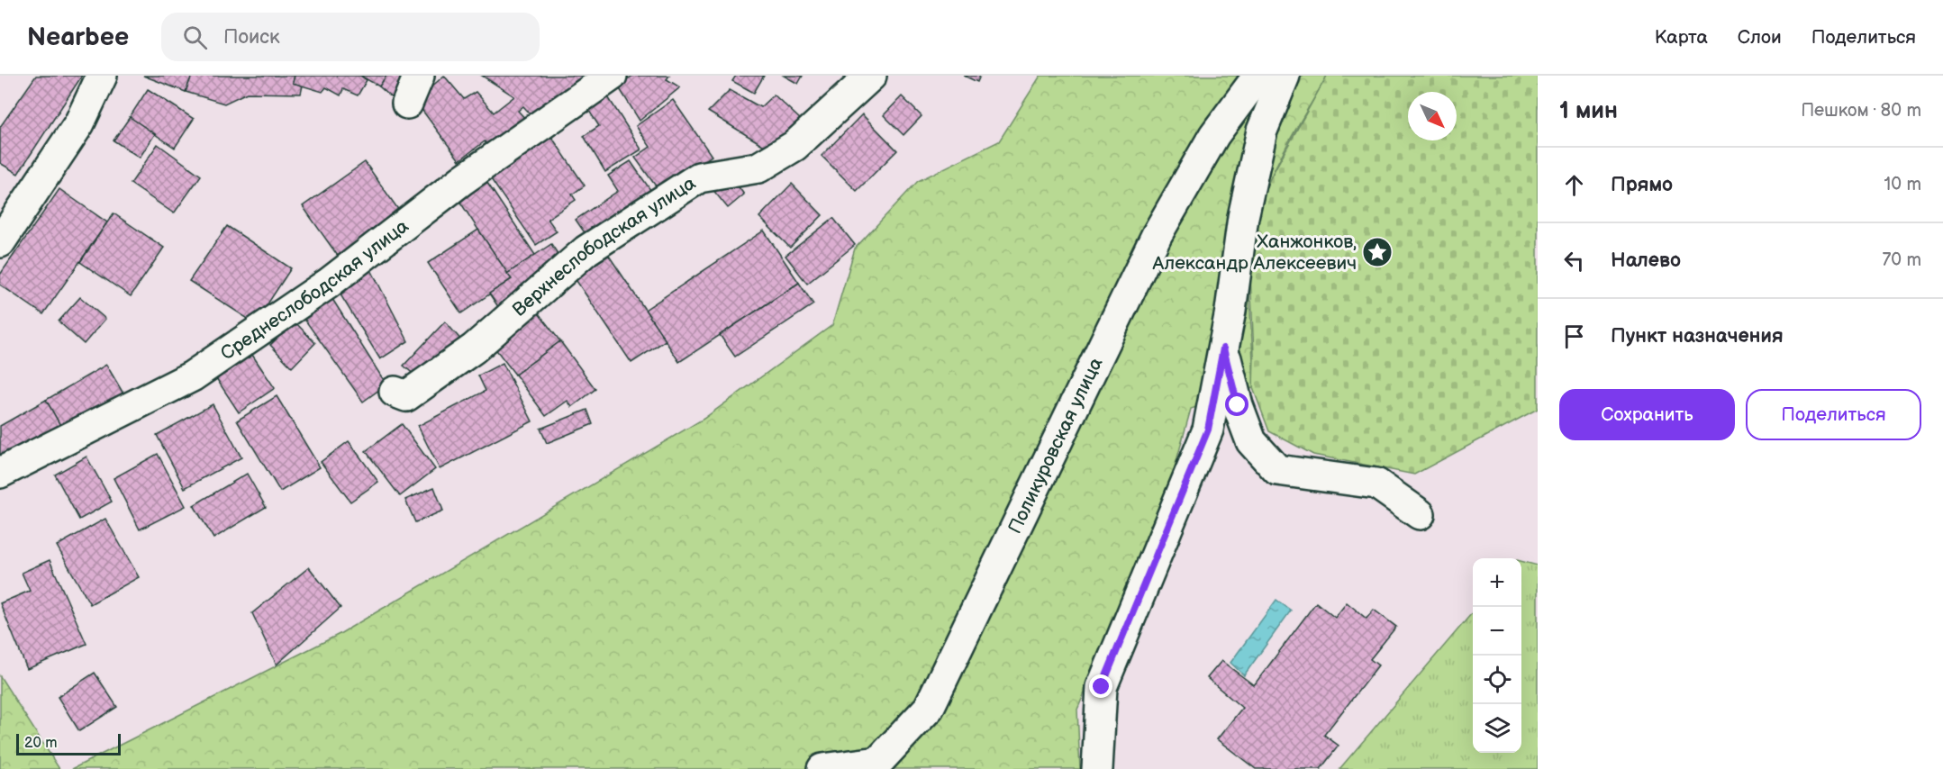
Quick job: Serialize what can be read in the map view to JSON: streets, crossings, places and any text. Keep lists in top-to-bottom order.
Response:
{
  "streets": {
    "street": ["Верхнеслободская улица", "Среднеслободская улица", "Поликуровская улица"]
  },
  "places": {
    "place": ["Ханжонков, Александр Алексеевич"]
  },
  "scale_bar": "20 m",
  "north": "bottom right",
  "page": {
    "header": "Nearbee",
    "search": "Поиск",
    "nav": ["Карта", "Слои", "Поделиться"],
    "heading": ["1 мин", "Пешком · 80 m"],
    "list": [
      ["Прямо", "10 m"],
      ["Налево", "70 m"],
      "Пункт назначения"
    ],
    "buttons": ["Сохранить", "Поделиться"],
    "map_buttons": ["+", "−"],
    "scale": "20 m"
  }
}
